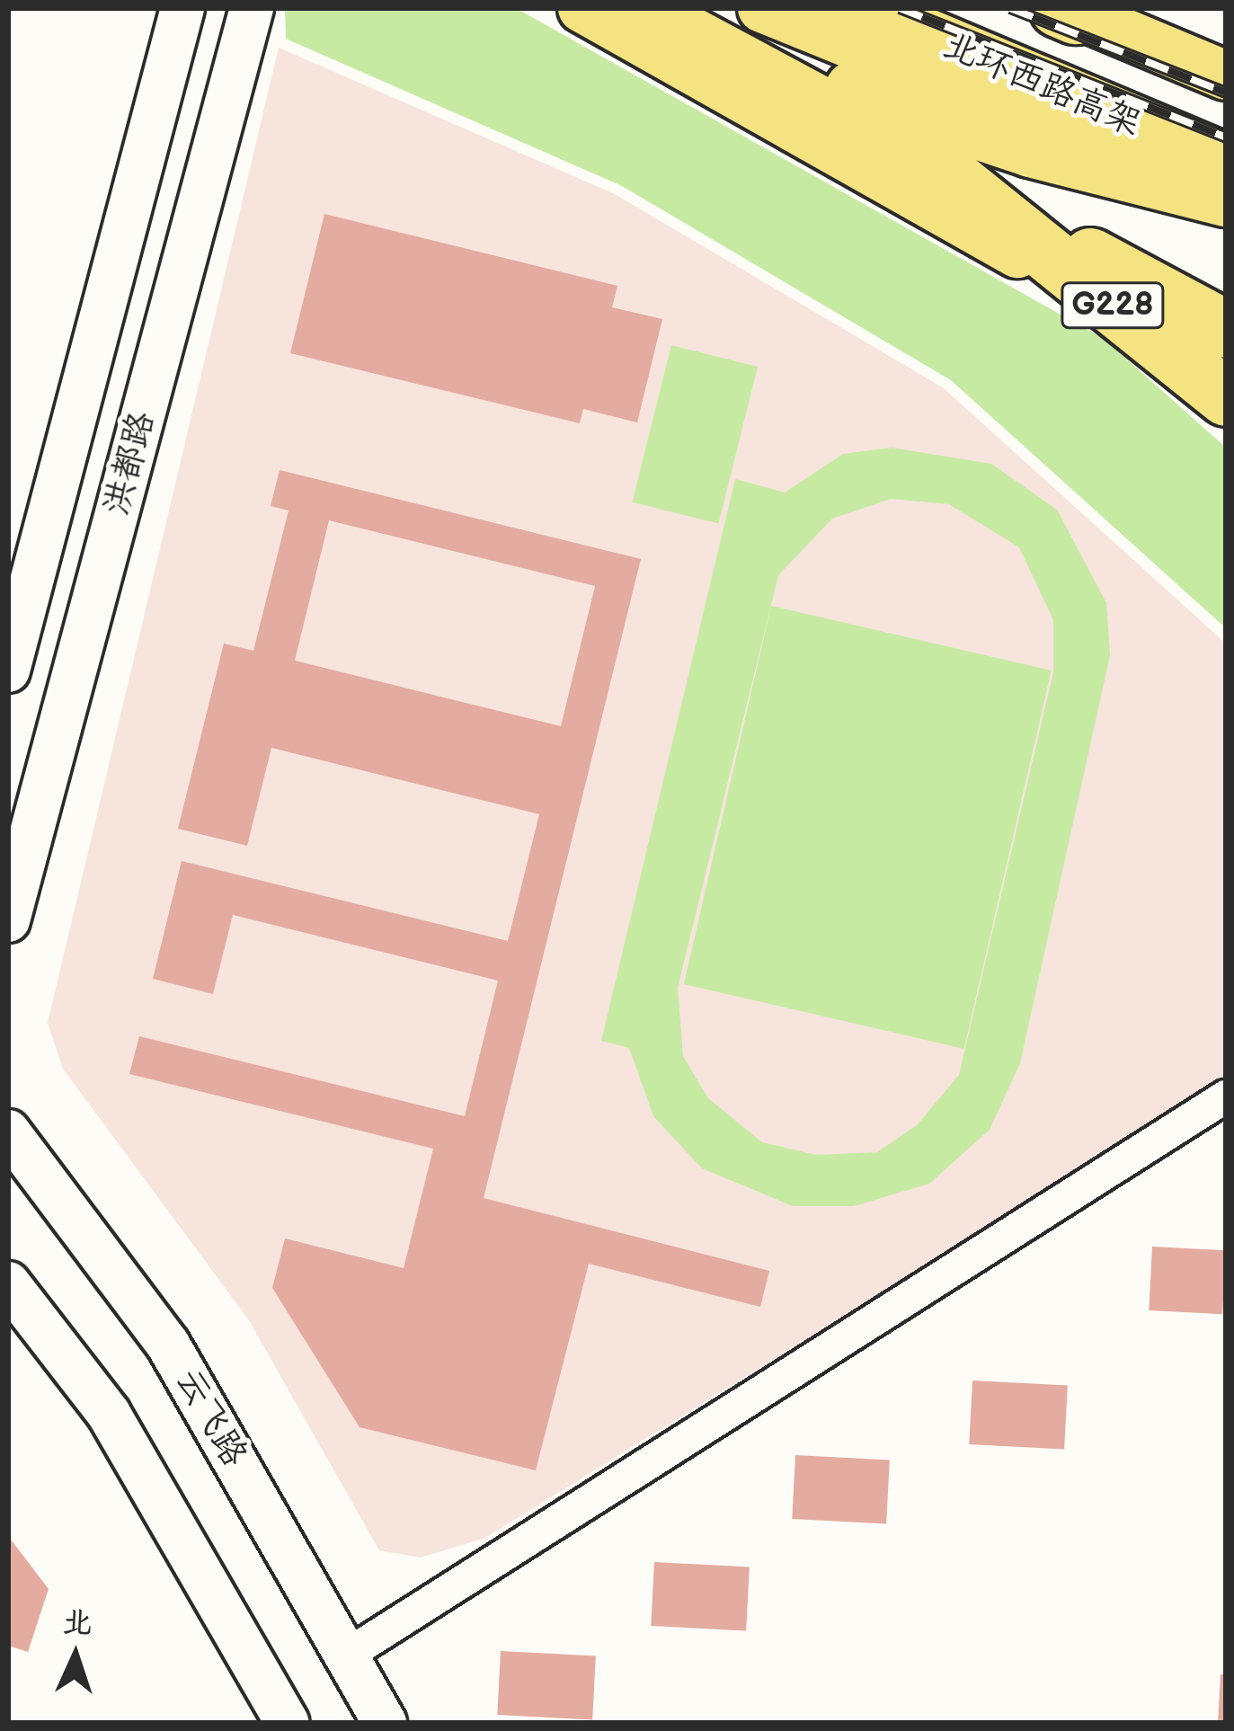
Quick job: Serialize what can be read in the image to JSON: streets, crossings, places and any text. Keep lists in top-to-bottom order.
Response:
{
  "streets": {
    "highway": ["北环西路高架", "G228"],
    "main road": ["洪都路", "云飞路"]
  },
  "north": "top"
}
